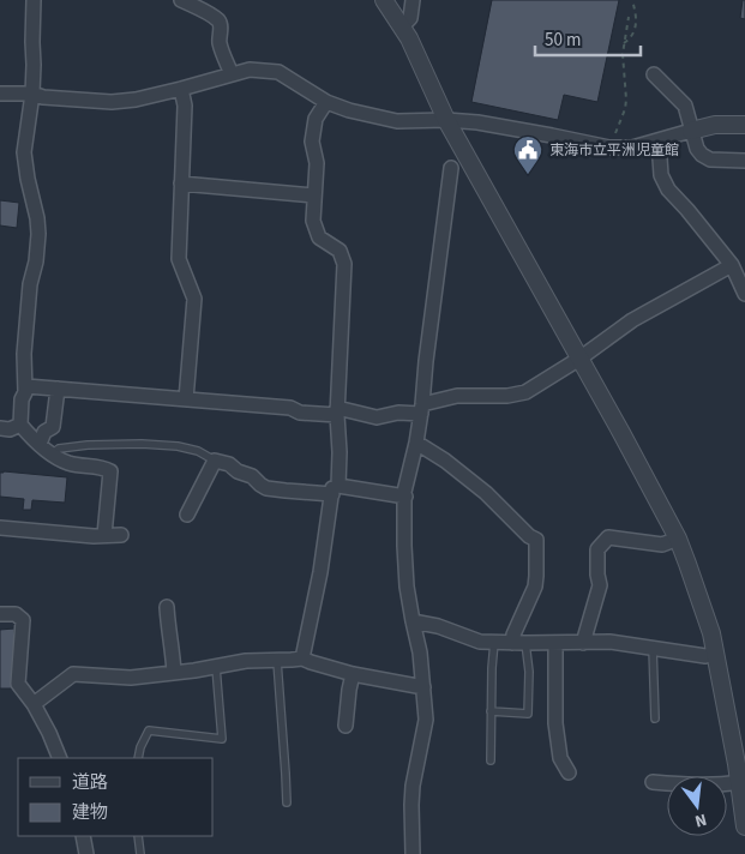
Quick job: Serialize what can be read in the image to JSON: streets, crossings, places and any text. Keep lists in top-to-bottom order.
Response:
{
  "places": {
    "public building": ["東海市立平洲児童館"]
  },
  "legend": ["道路", "建物"],
  "scale_bar": "50 m",
  "north": "bottom"
}
